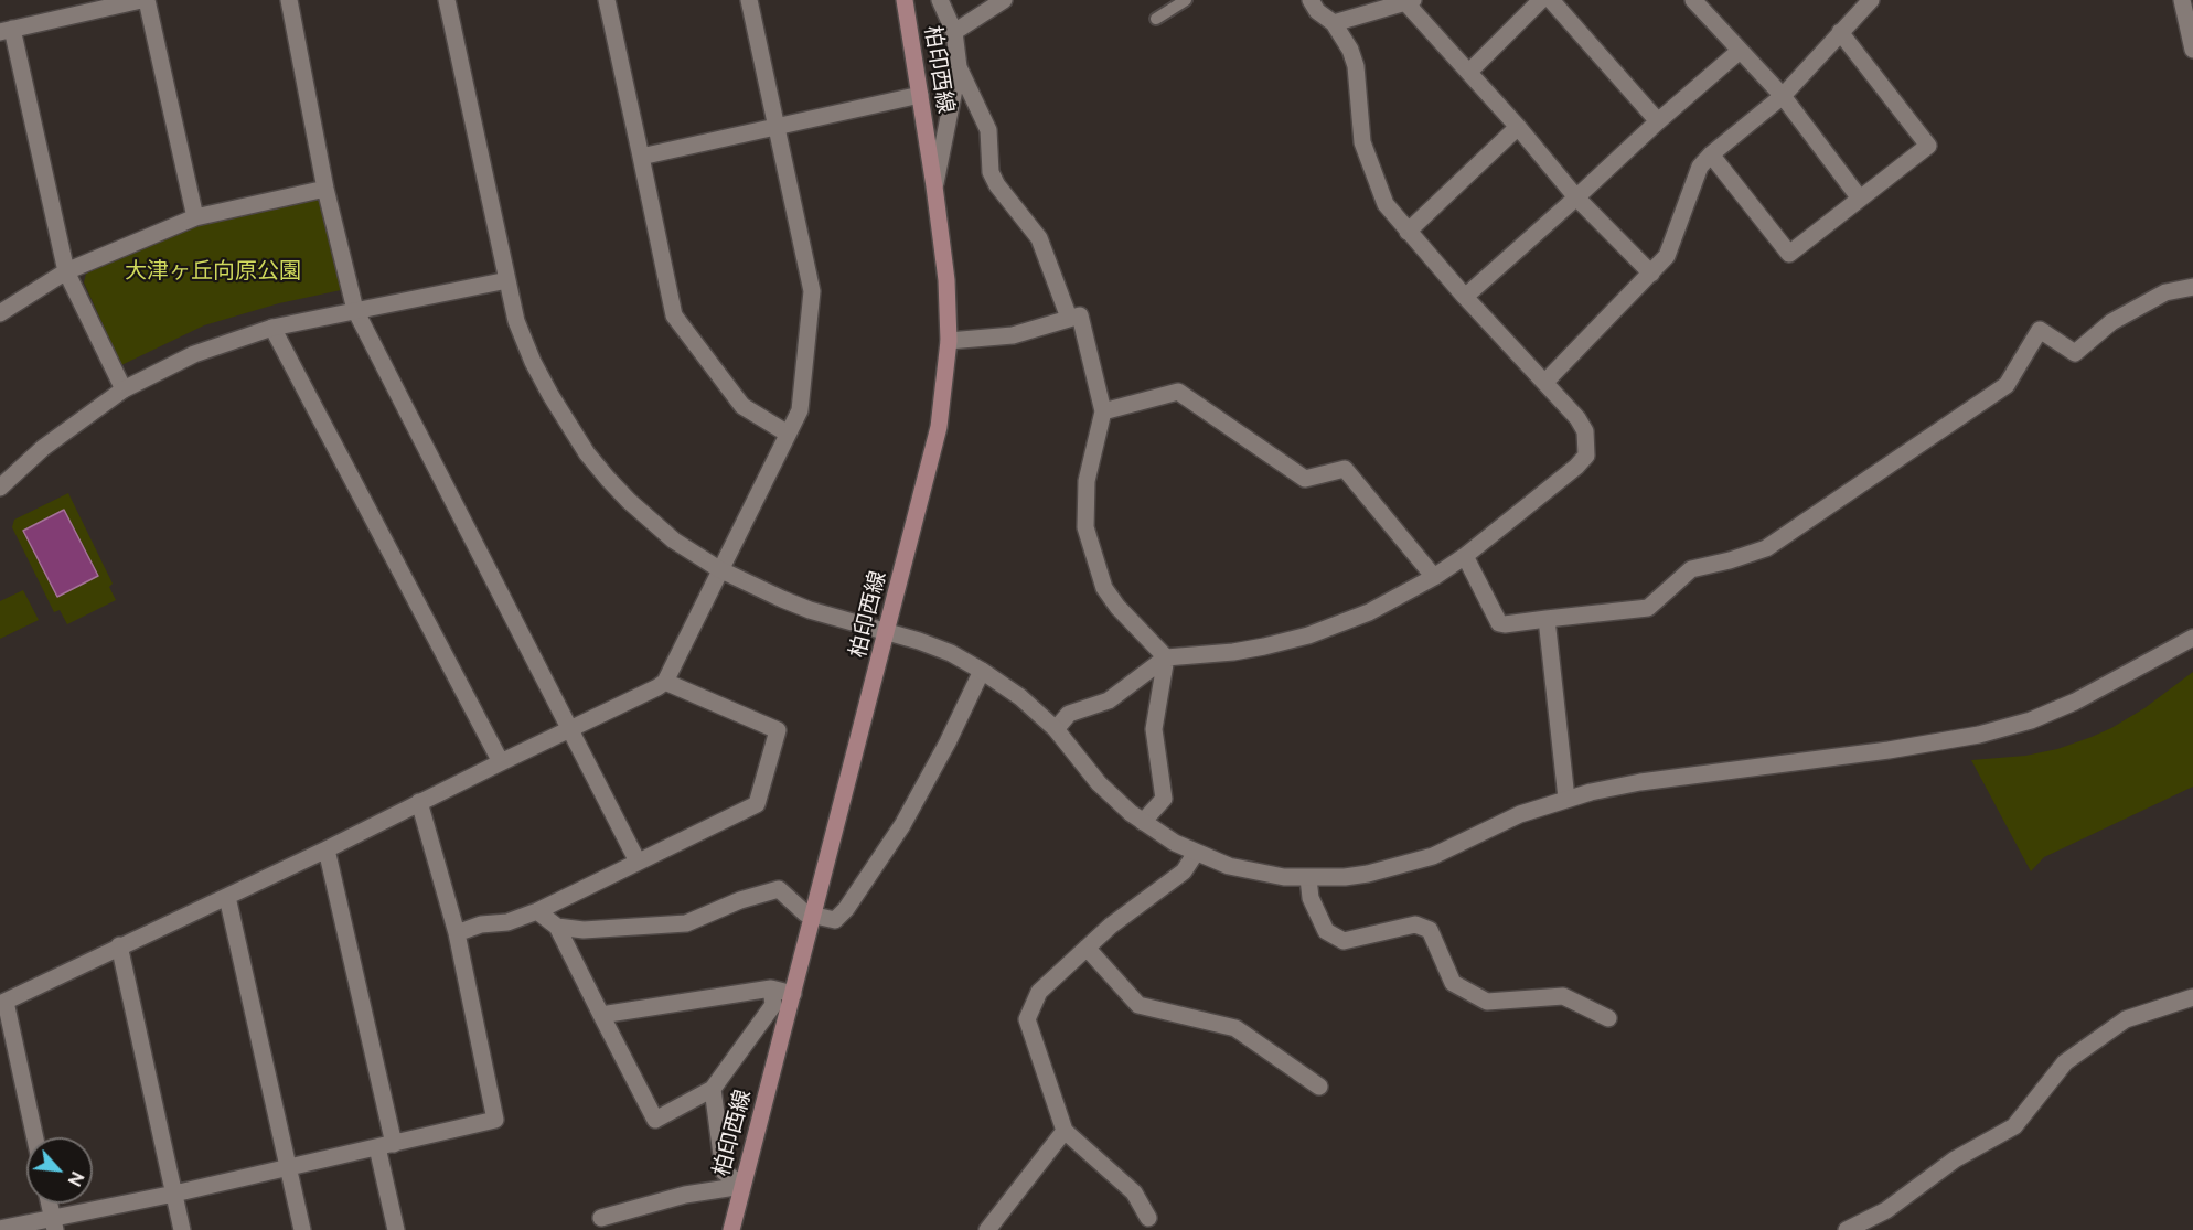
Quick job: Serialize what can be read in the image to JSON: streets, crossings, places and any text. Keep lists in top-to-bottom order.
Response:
{
  "streets": {
    "main road": ["柏印西線"]
  },
  "parks": ["大津ヶ丘向原公園"],
  "north": "bottom right"
}
